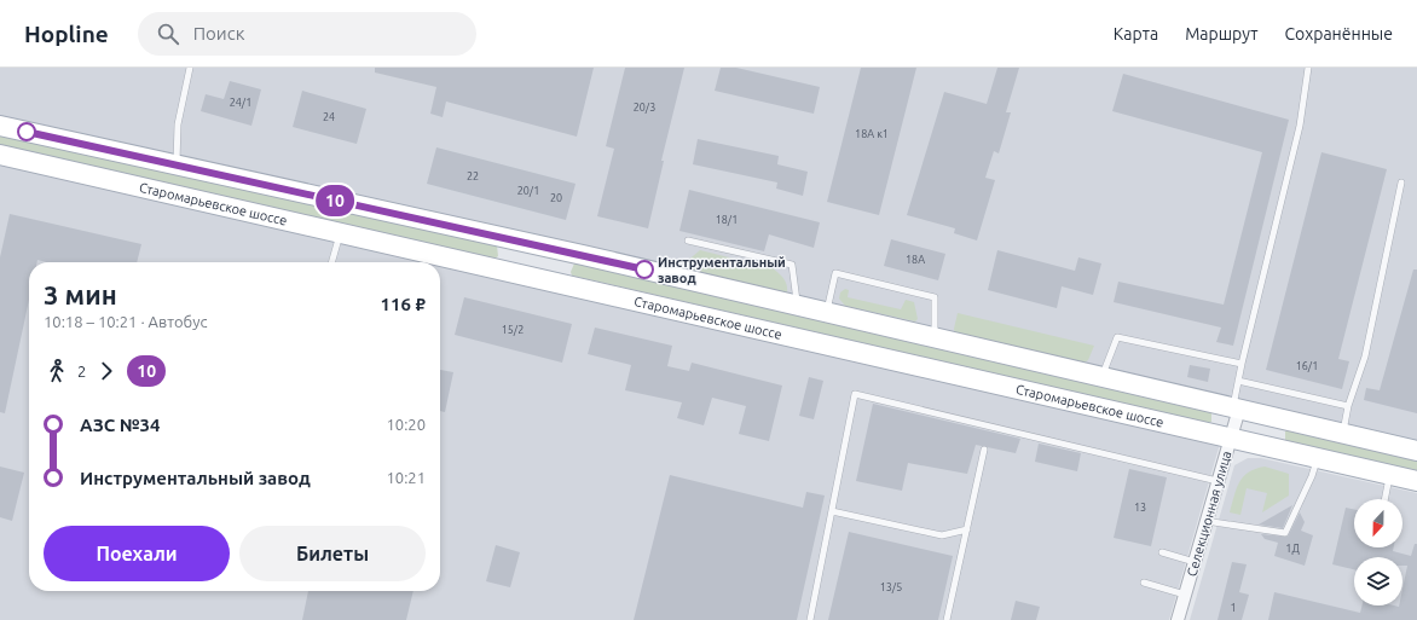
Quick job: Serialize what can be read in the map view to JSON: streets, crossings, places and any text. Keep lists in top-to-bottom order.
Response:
{
  "streets": {
    "main road": ["Старомарьевское шоссе"],
    "street": ["Селекционная улица"]
  },
  "crossings": [
    ["Старомарьевское шоссе", "Селекционная улица"]
  ],
  "places": ["Инструментальный завод"],
  "lines": ["bus line 10"],
  "house_numbers": [
    "24/1",
    "20/3",
    "24",
    "18А к1",
    "22",
    "20/1",
    "20",
    "18/1",
    "18А",
    "15/2",
    "16/1",
    "13",
    "1Д",
    "13/5",
    "1"
  ],
  "north": "bottom",
  "page": {
    "header": "Hopline",
    "search": "Поиск",
    "nav": ["Карта", "Маршрут", "Сохранённые"],
    "on_map": "10",
    "heading": ["3 мин", "10:18 – 10:21 · Автобус", "116 ₽"],
    "legs": ["2", "10"],
    "list": [
      {
        "name": "АЗС №34",
        "value": "10:20"
      },
      {
        "name": "Инструментальный завод",
        "value": "10:21"
      }
    ],
    "buttons": ["Поехали", "Билеты"]
  }
}
